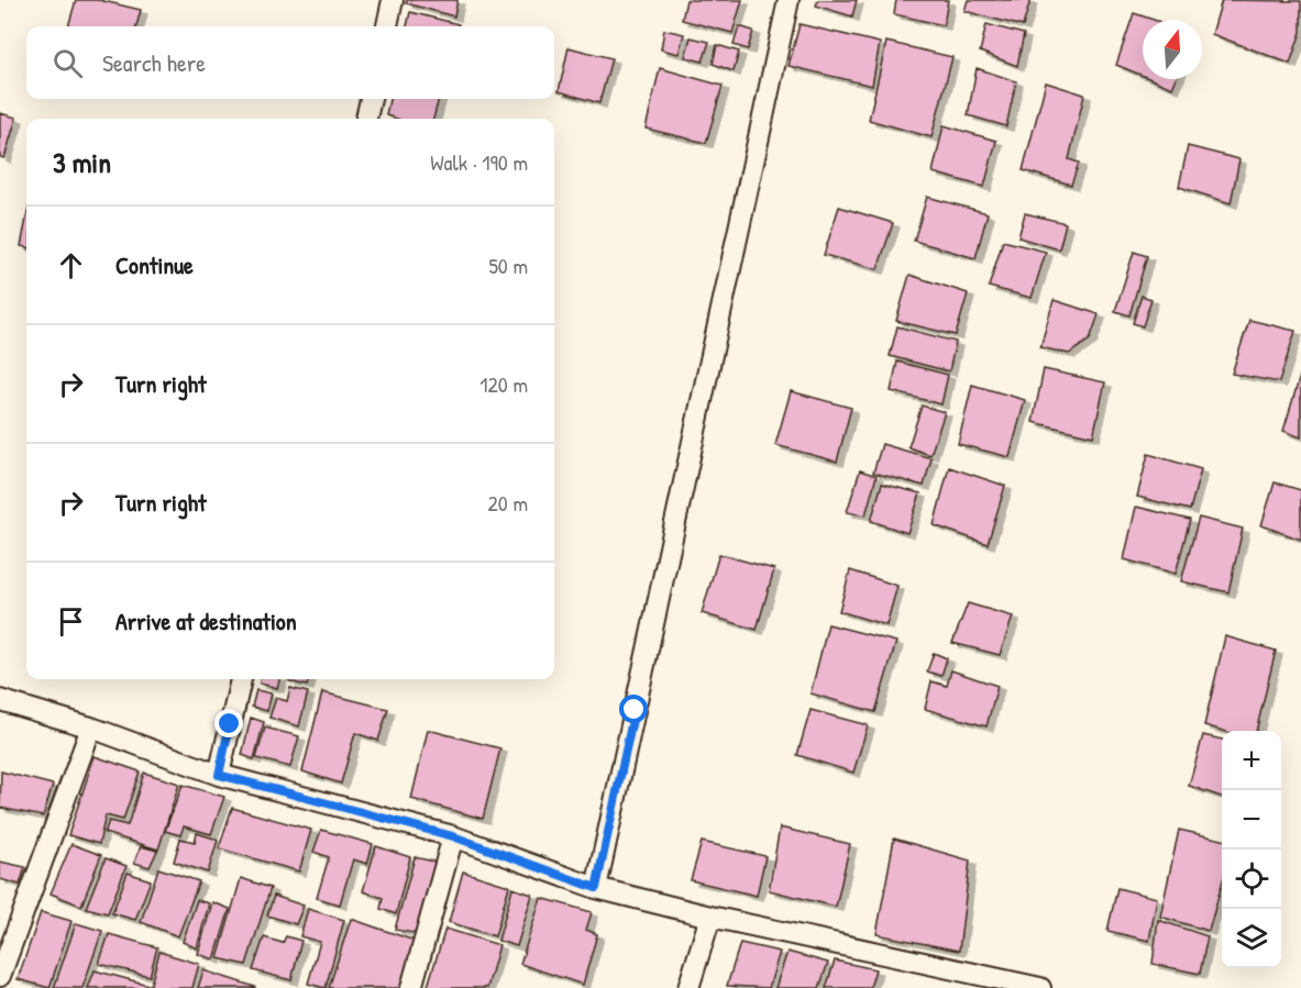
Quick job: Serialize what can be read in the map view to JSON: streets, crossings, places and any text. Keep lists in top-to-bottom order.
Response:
{
  "north": "top",
  "page": {
    "search": "Search here",
    "heading": ["3 min", "Walk · 190 m"],
    "list": [
      ["Continue", "50 m"],
      ["Turn right", "120 m"],
      ["Turn right", "20 m"],
      "Arrive at destination"
    ],
    "map_buttons": ["+", "−"]
  }
}
